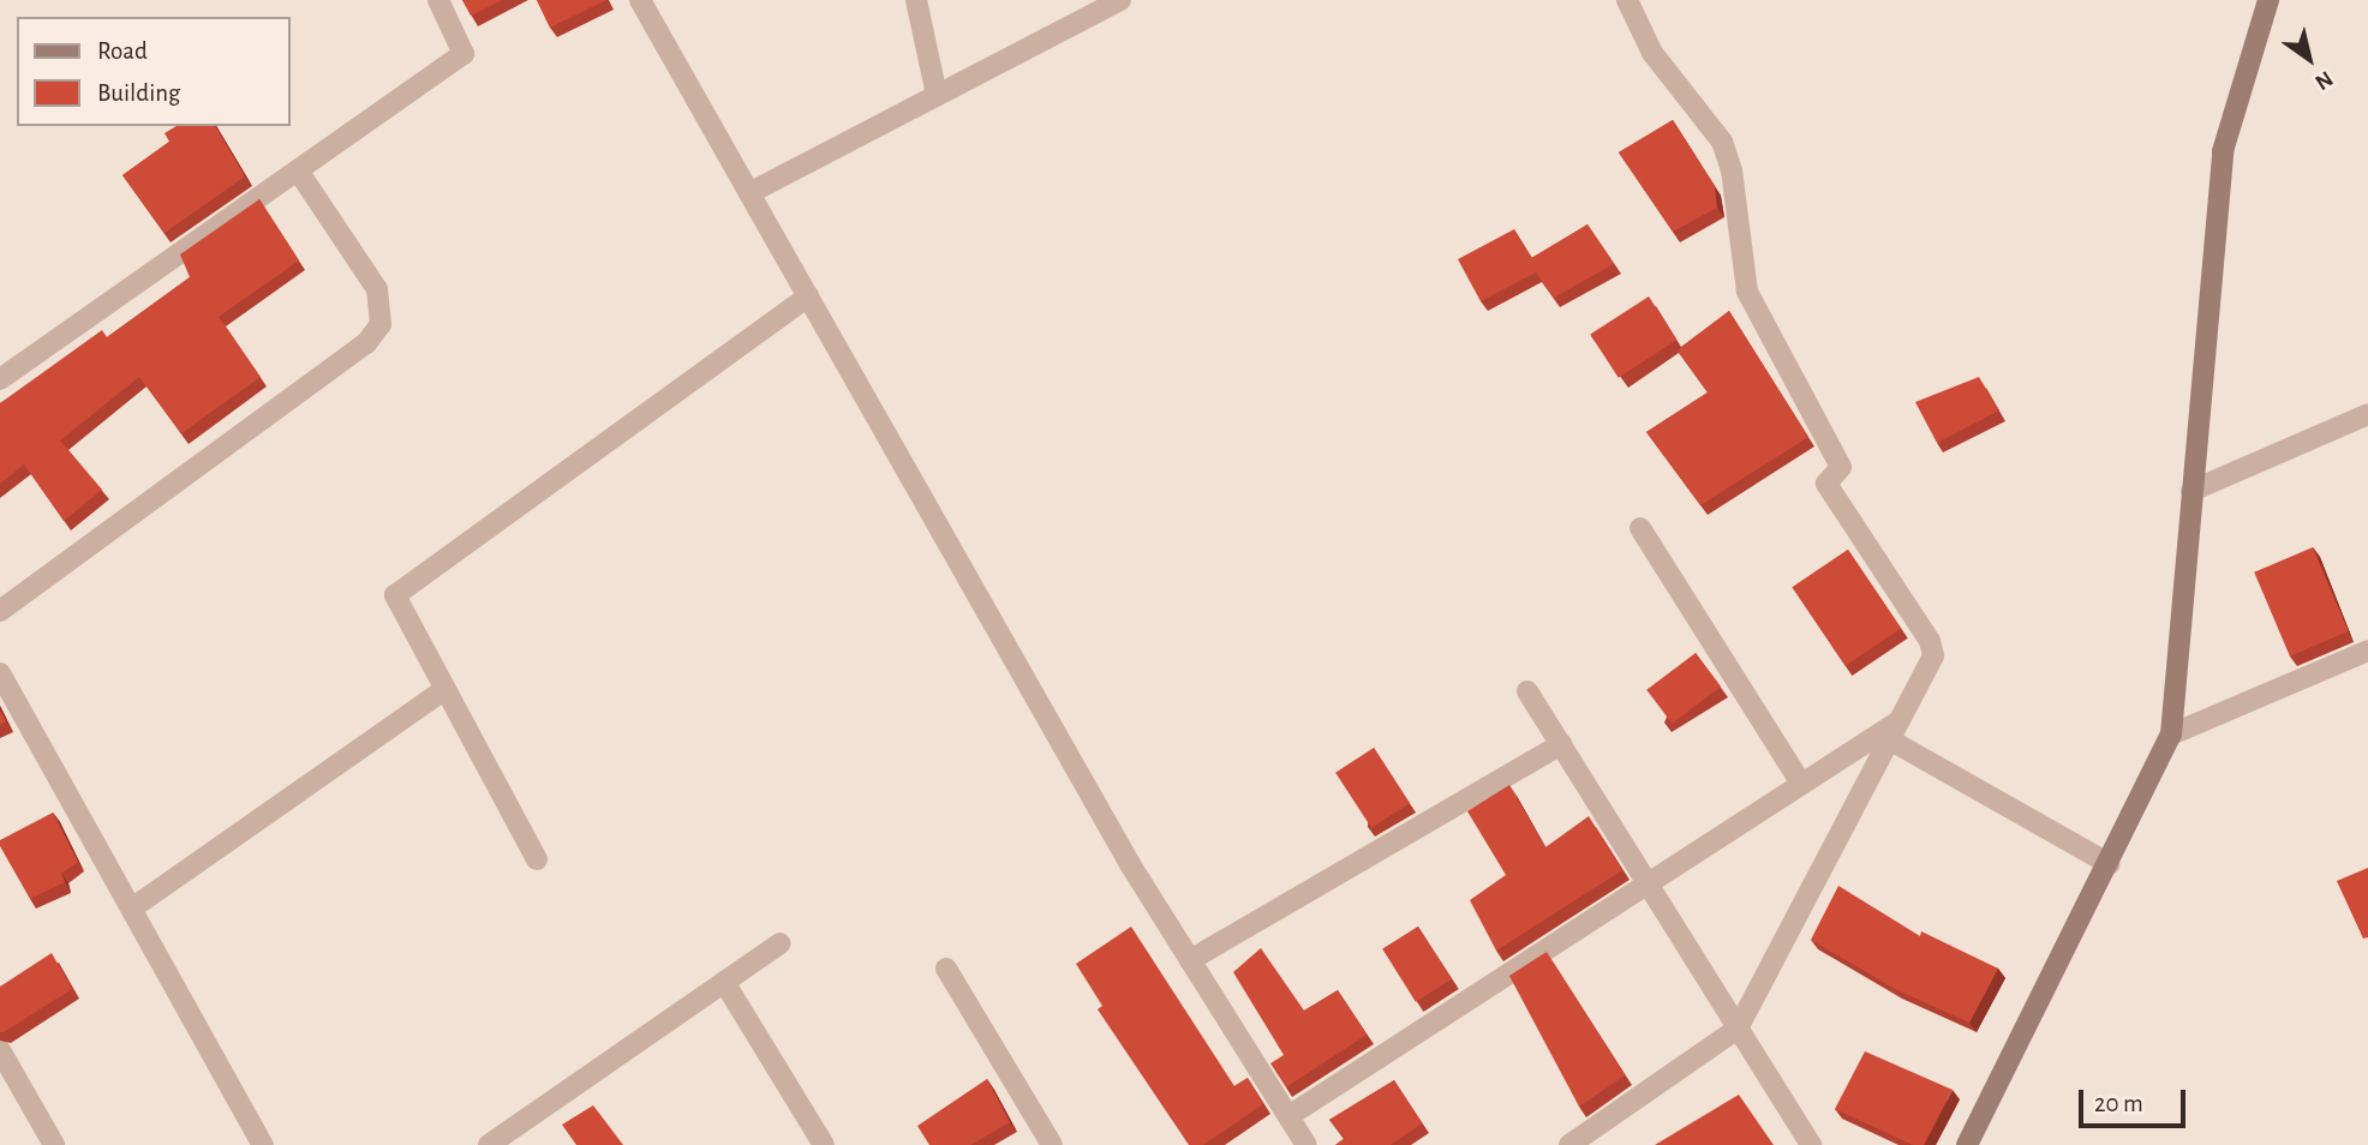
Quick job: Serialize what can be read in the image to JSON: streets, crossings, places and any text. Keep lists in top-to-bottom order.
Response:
{
  "legend": ["Road", "Building"],
  "scale_bar": "20 m",
  "north": "bottom right"
}
